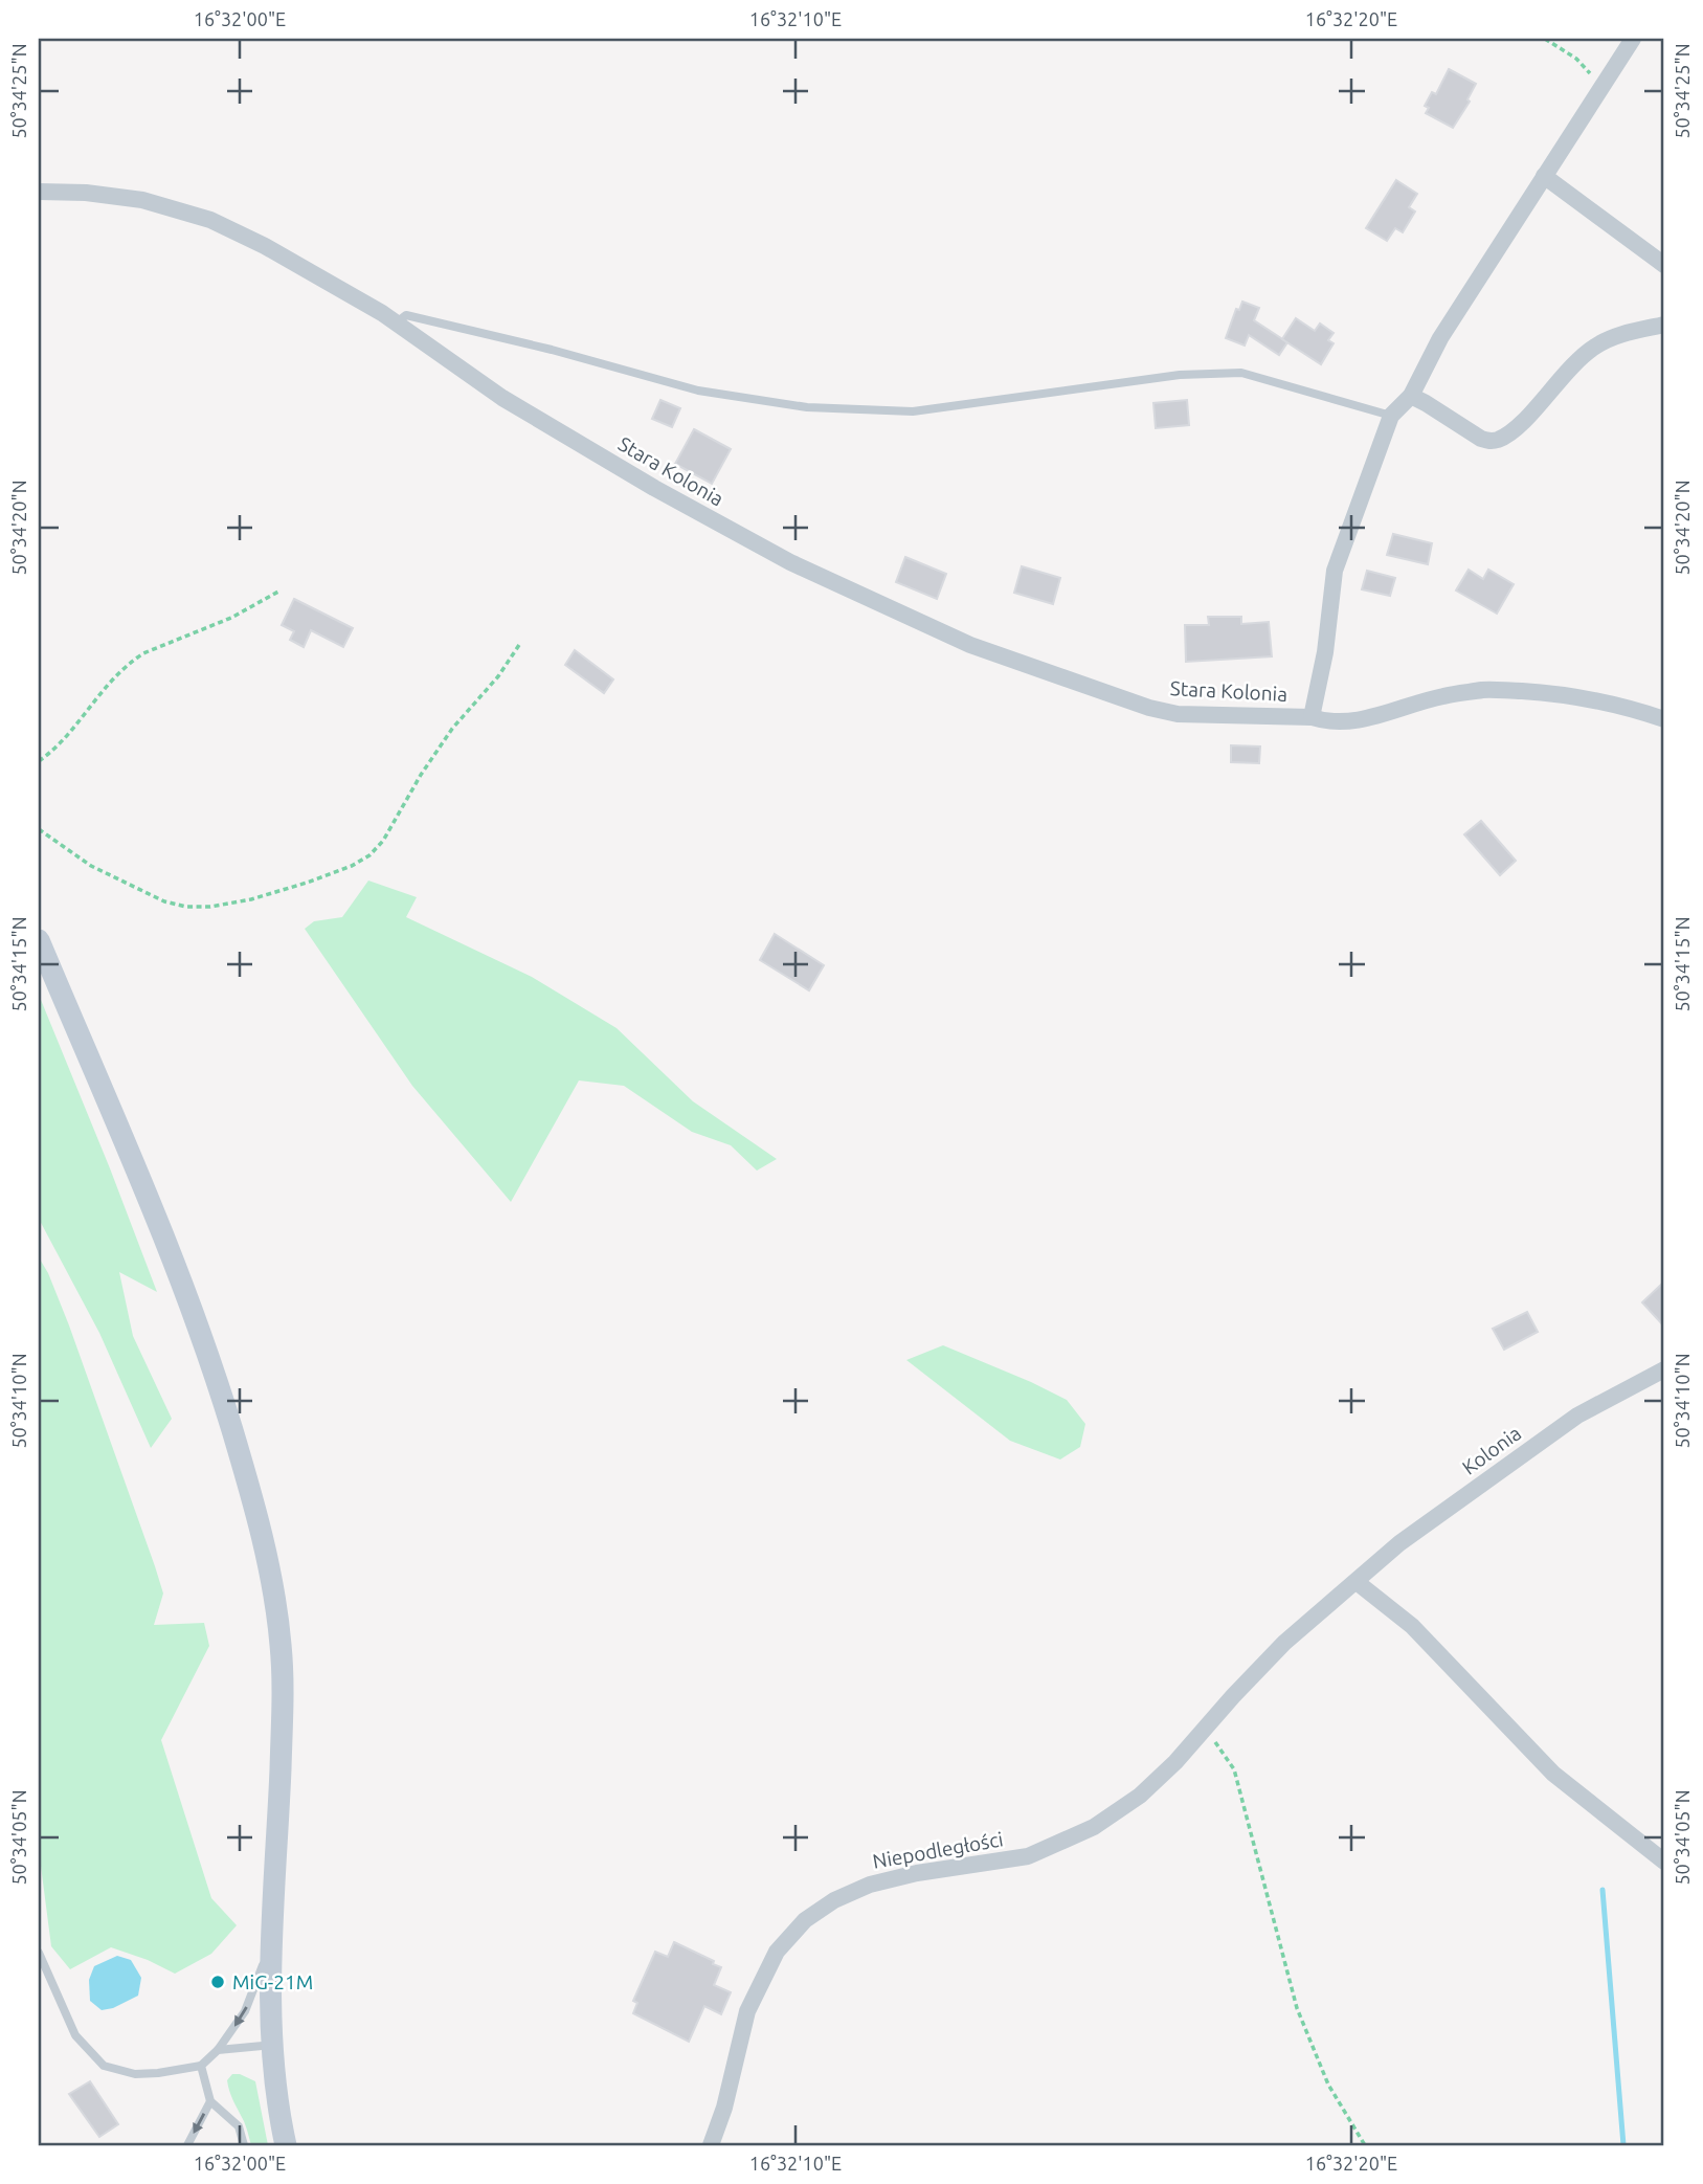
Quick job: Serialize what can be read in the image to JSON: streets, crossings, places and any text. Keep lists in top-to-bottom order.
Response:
{
  "streets": {
    "street": ["Stara Kolonia", "Kolonia", "Niepodległości"]
  },
  "crossings": [
    ["Kolonia", "Niepodległości"]
  ],
  "places": ["MiG-21M"],
  "coordinates": [
    "16°32'00\"E",
    "16°32'10\"E",
    "16°32'20\"E",
    "50°34'25\"N",
    "50°34'20\"N",
    "50°34'15\"N",
    "50°34'10\"N",
    "50°34'05\"N"
  ]
}
